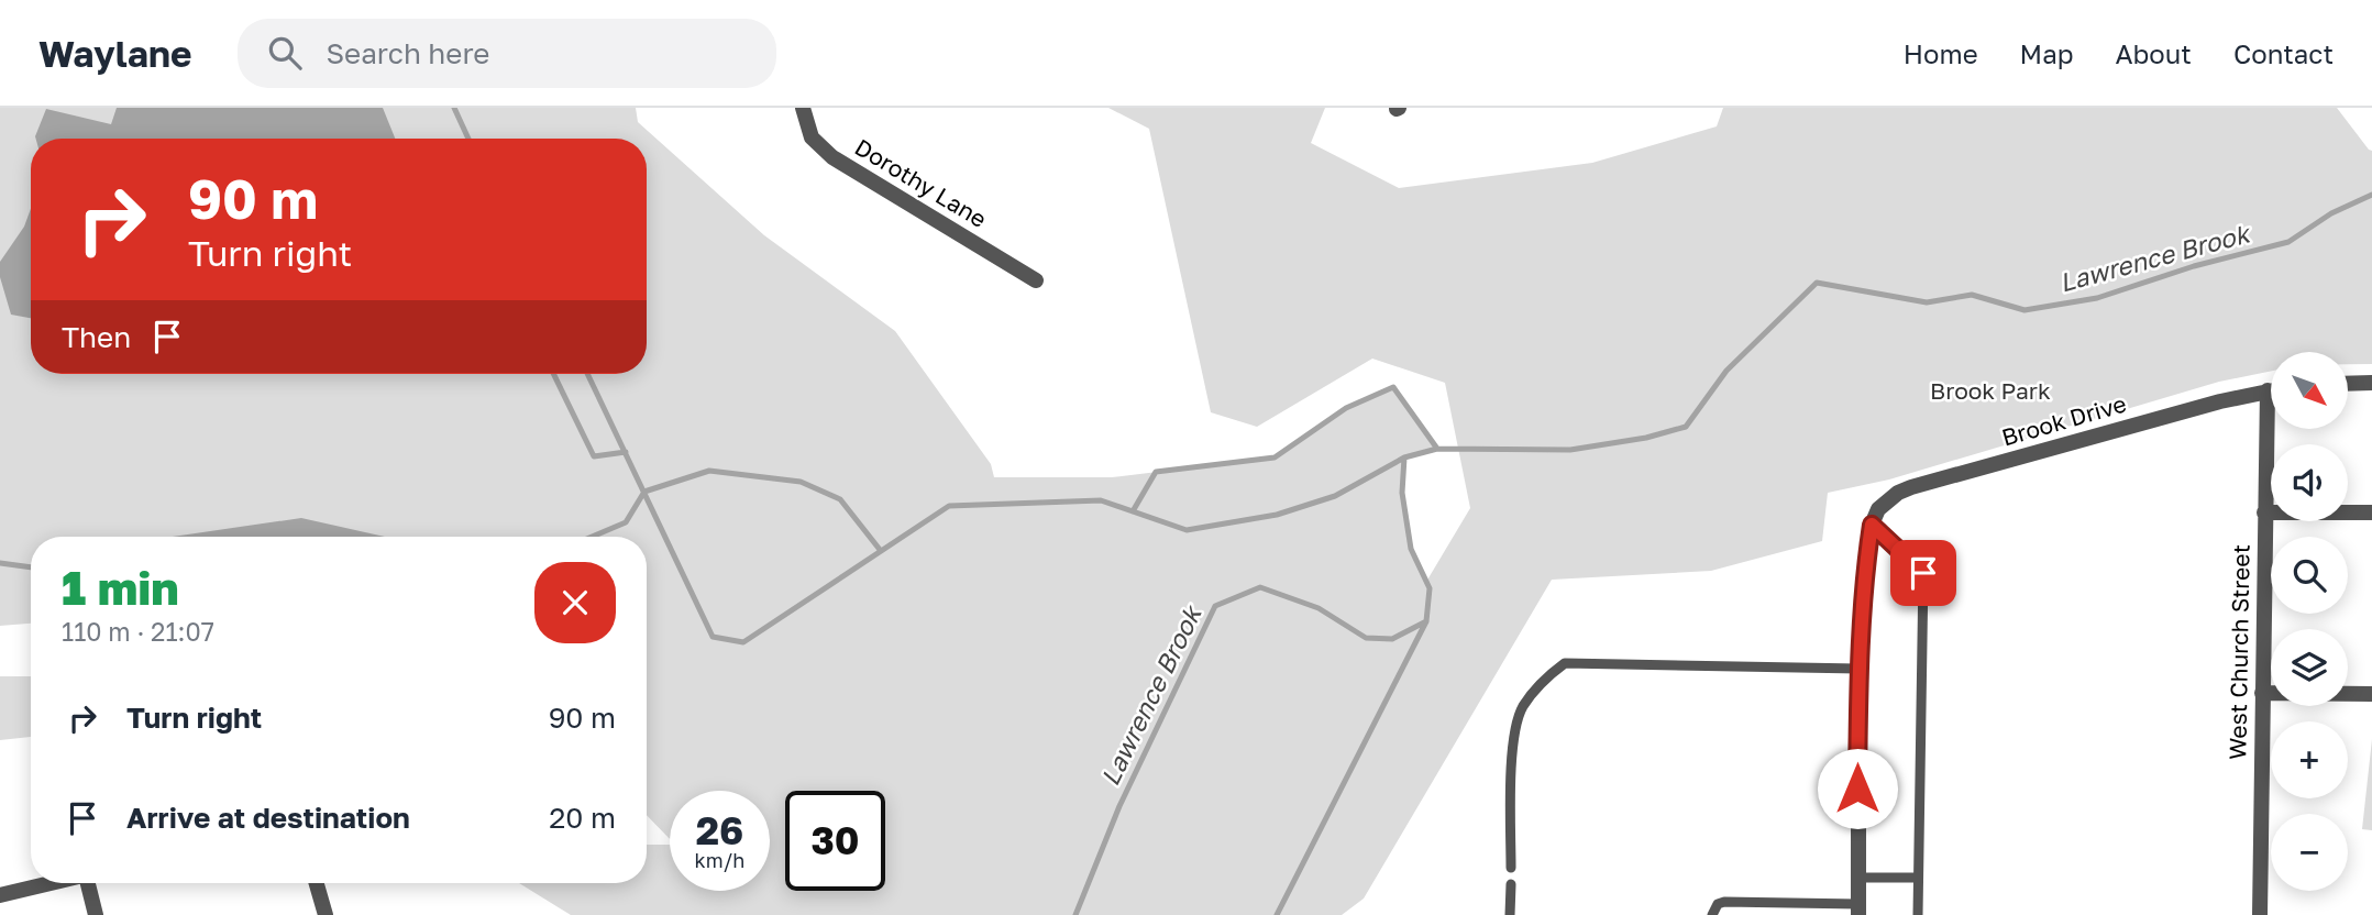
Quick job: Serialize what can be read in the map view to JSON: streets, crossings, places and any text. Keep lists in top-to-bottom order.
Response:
{
  "streets": {
    "street": ["Dorothy Lane", "Brook Drive", "West Church Street"]
  },
  "water": ["Lawrence Brook"],
  "parks": ["Brook Park"],
  "north": "bottom right",
  "page": {
    "header": "Waylane",
    "search": "Search here",
    "nav": [
      "Home",
      "Map",
      "About",
      "Contact"
    ],
    "turn": ["90 m", "Turn right"],
    "then": "Then",
    "map_buttons": ["+", "−"],
    "heading": ["1 min", "110 m · 21:07"],
    "list": [
      {
        "name": "Turn right",
        "value": "90 m"
      },
      {
        "name": "Arrive at destination",
        "value": "20 m"
      }
    ],
    "speed": "26 km/h",
    "limit": "30"
  }
}
